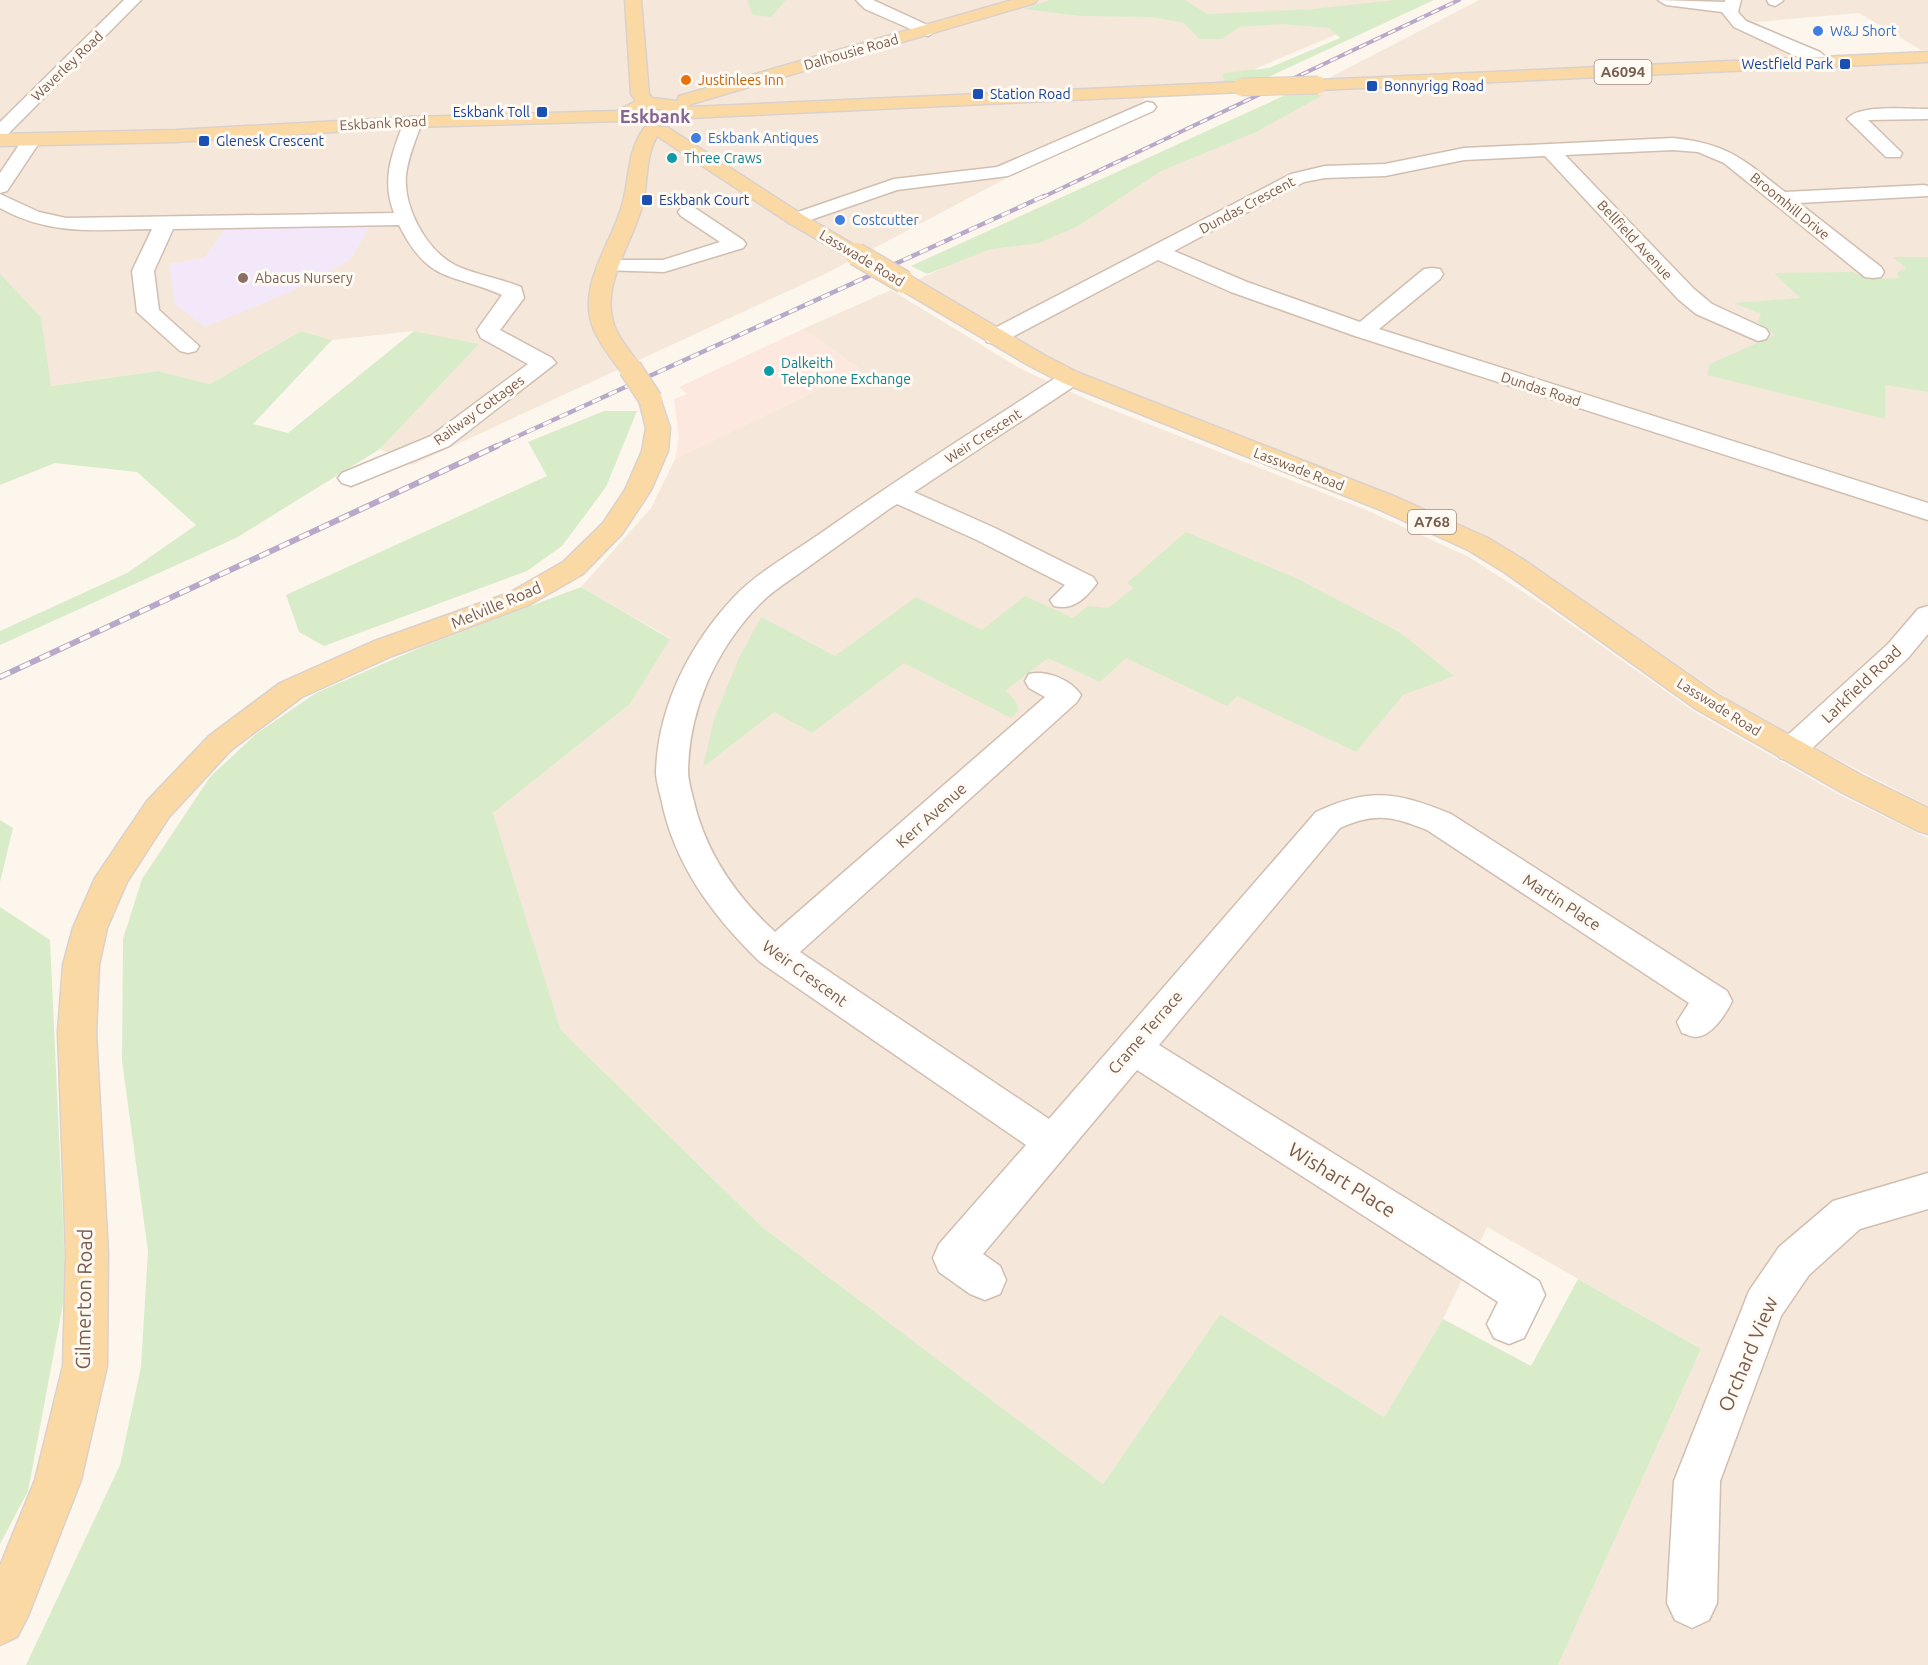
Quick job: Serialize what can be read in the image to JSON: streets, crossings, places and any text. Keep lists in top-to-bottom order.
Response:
{
  "streets": {
    "main road": [
      "Dalhousie Road",
      "A6094",
      "Eskbank Road",
      "Lasswade Road",
      "A768",
      "Melville Road",
      "Gilmerton Road"
    ],
    "street": [
      "Waverley Road",
      "Dundas Crescent",
      "Broomhill Drive",
      "Bellfield Avenue",
      "Dundas Road",
      "Railway Cottages",
      "Weir Crescent",
      "Larkfield Road",
      "Kerr Avenue",
      "Martin Place",
      "Crame Terrace",
      "Wishart Place",
      "Orchard View"
    ]
  },
  "crossings": [
    ["Dalhousie Road", "A6094"],
    ["A6094", "Eskbank Road"],
    ["A6094", "Lasswade Road"],
    ["Eskbank Road", "Lasswade Road"],
    ["Dundas Crescent", "Broomhill Drive"],
    ["Dundas Crescent", "Bellfield Avenue"],
    ["Dundas Crescent", "Lasswade Road"],
    ["Dundas Crescent", "Dundas Road"],
    ["Lasswade Road", "Weir Crescent"],
    ["Lasswade Road", "Melville Road"],
    ["Lasswade Road", "Larkfield Road"],
    ["Weir Crescent", "Kerr Avenue"],
    ["Weir Crescent", "Crame Terrace"],
    ["Melville Road", "Gilmerton Road"],
    ["Martin Place", "Crame Terrace"],
    ["Crame Terrace", "Wishart Place"]
  ],
  "districts": ["Eskbank"],
  "places": {
    "other": [
      "W&J Short",
      "Justinlees Inn",
      "Eskbank Antiques",
      "Three Craws",
      "Costcutter",
      "Abacus Nursery",
      "Dalkeith Telephone Exchange"
    ],
    "transit": [
      "Westfield Park",
      "Bonnyrigg Road",
      "Station Road",
      "Eskbank Toll",
      "Glenesk Crescent",
      "Eskbank Court"
    ]
  }
}
